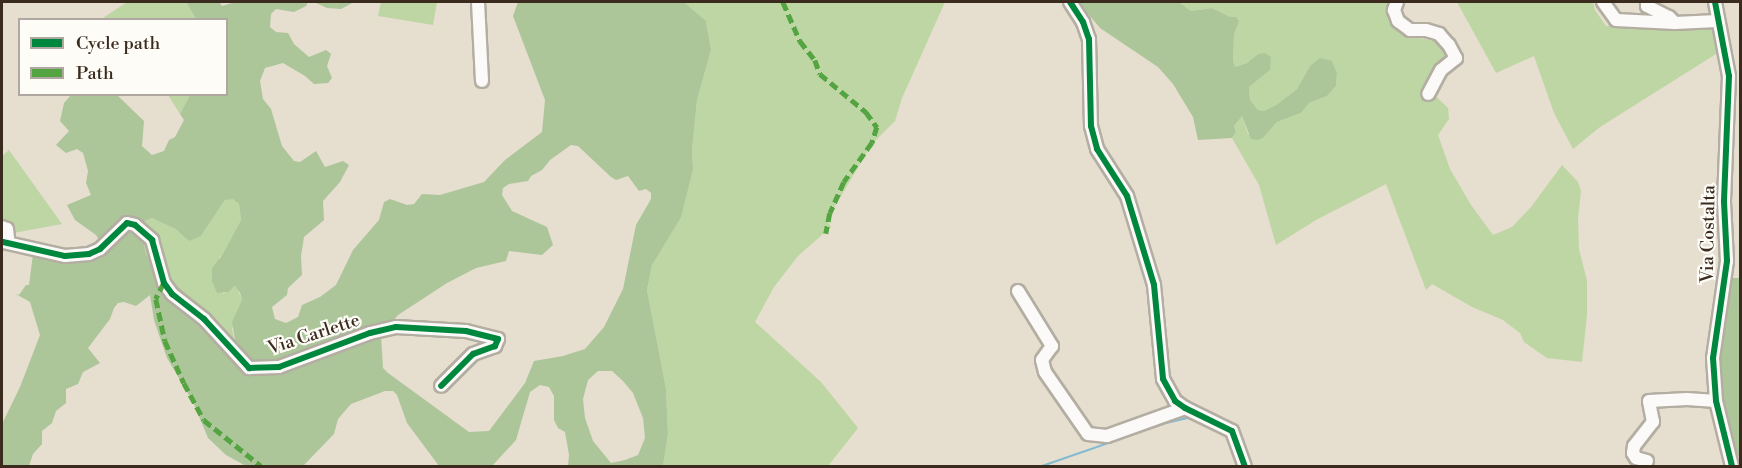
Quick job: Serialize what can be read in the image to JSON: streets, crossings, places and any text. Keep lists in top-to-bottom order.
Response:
{
  "streets": {
    "street": ["Via Costalta", "Via Carlette"]
  },
  "legend": ["Cycle path", "Path"]
}
